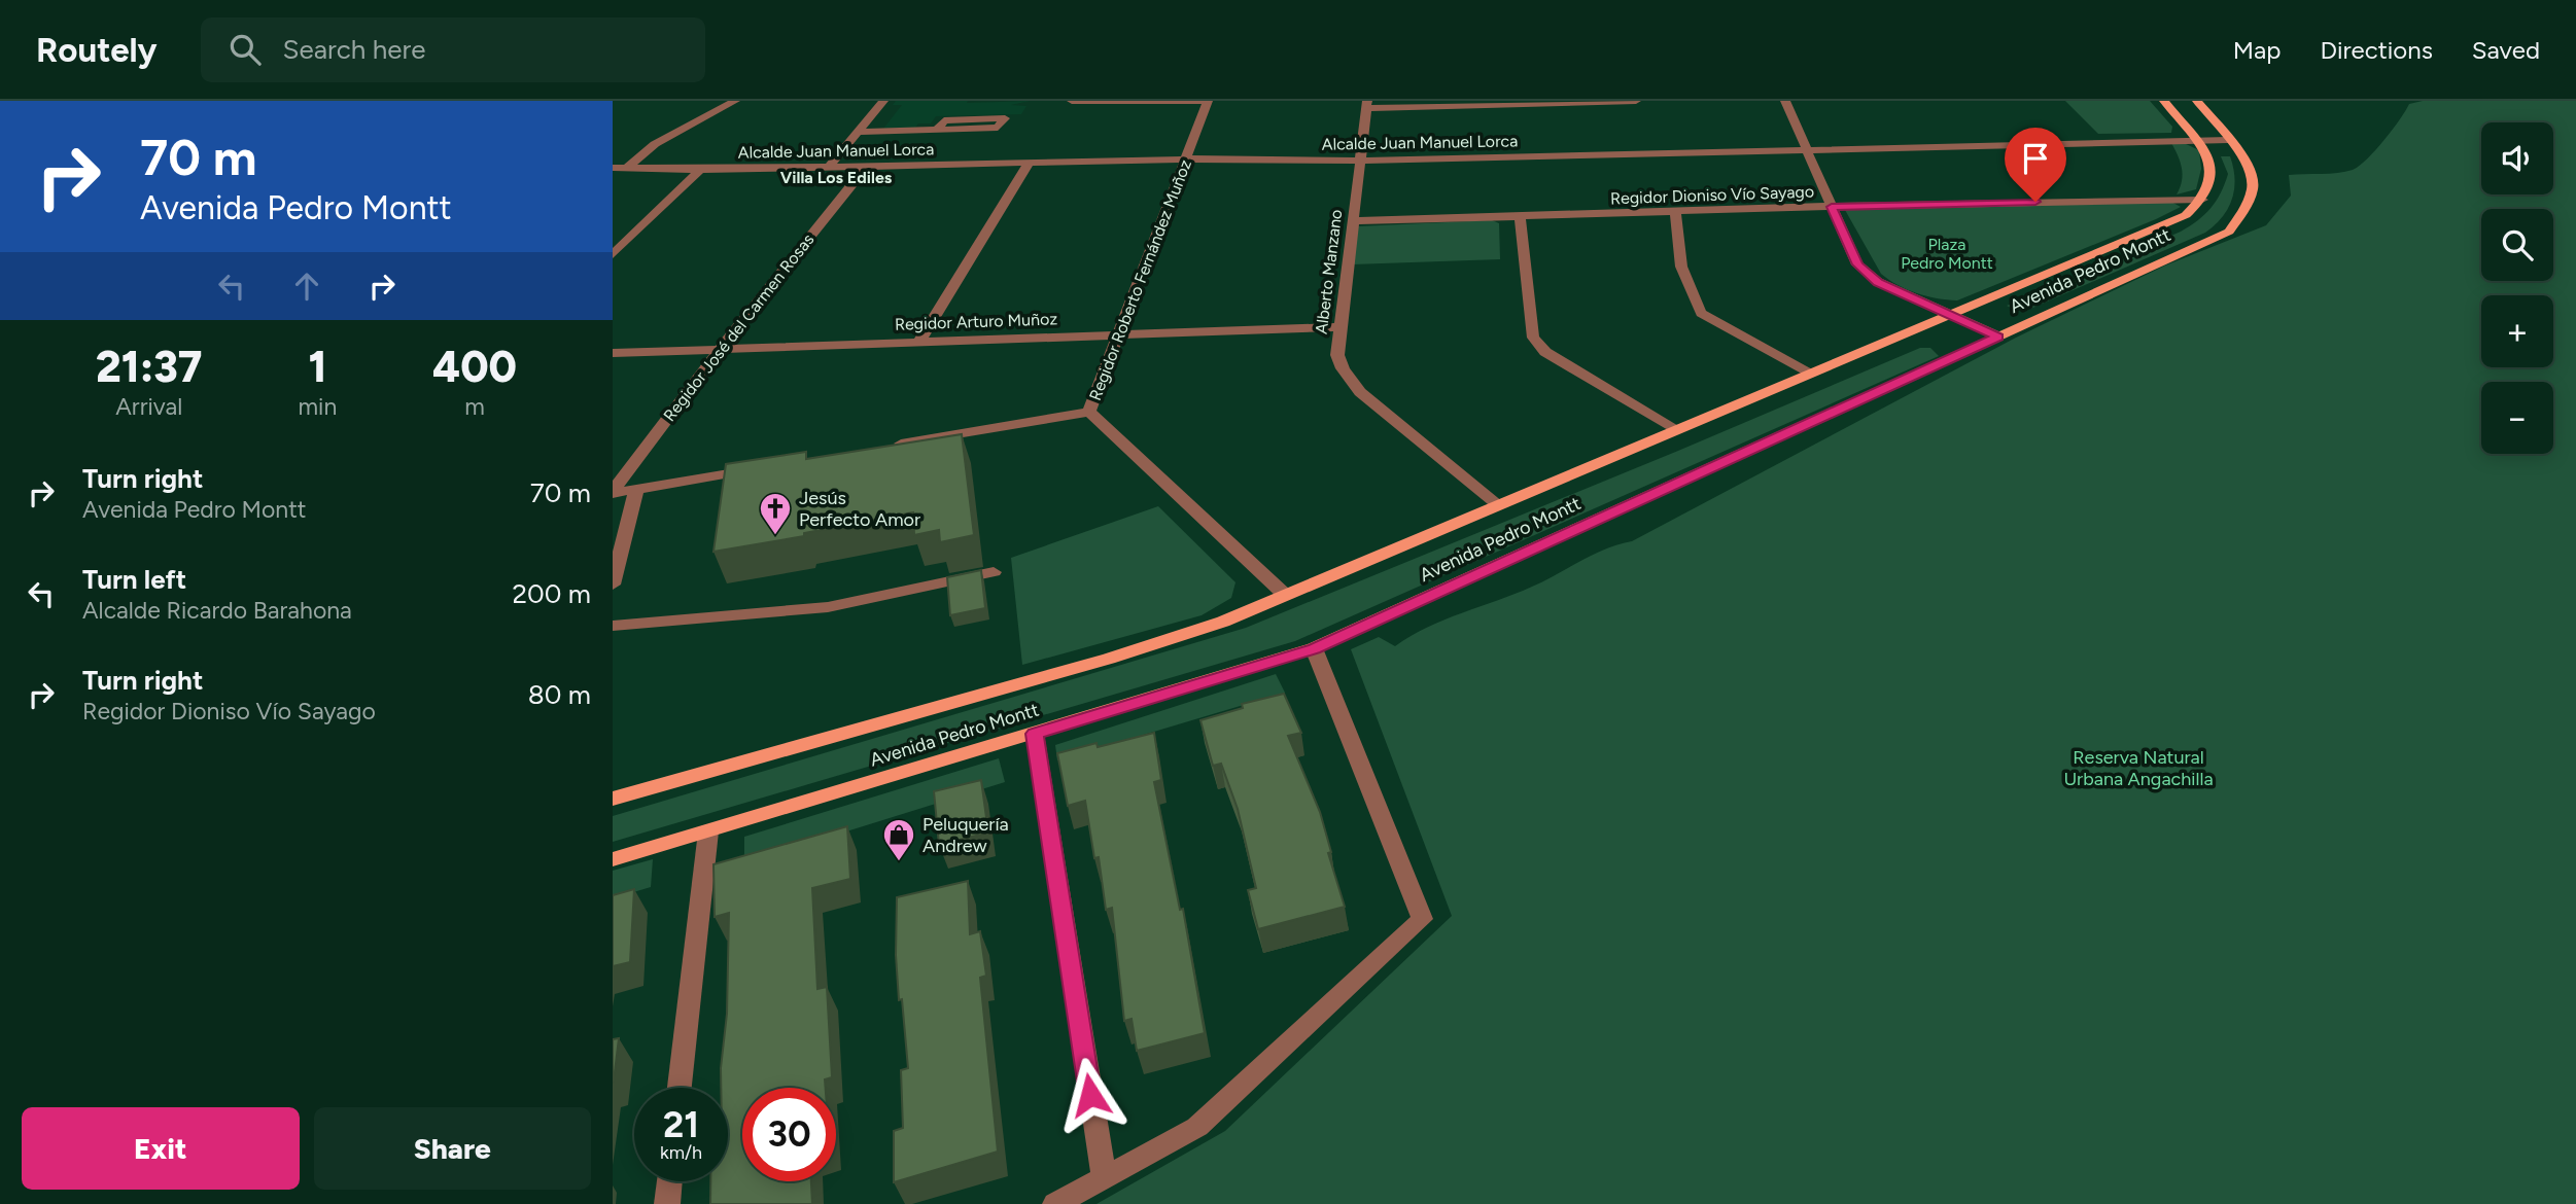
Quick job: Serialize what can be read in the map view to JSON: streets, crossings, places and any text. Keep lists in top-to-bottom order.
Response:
{
  "streets": {
    "main road": ["Avenida Pedro Montt"],
    "street": [
      "Alcalde Juan Manuel Lorca",
      "Regidor Dioniso Vío Sayago",
      "Alberto Manzano",
      "Regidor Roberto Fernández Muñoz",
      "Regidor Arturo Muñoz",
      "Regidor José del Carmen Rosas"
    ]
  },
  "crossings": [
    ["Alcalde Juan Manuel Lorca", "Avenida Pedro Montt"],
    ["Alcalde Juan Manuel Lorca", "Alberto Manzano"],
    ["Alcalde Juan Manuel Lorca", "Regidor Roberto Fernández Muñoz"],
    ["Alcalde Juan Manuel Lorca", "Regidor José del Carmen Rosas"],
    ["Regidor Dioniso Vío Sayago", "Avenida Pedro Montt"],
    ["Regidor Dioniso Vío Sayago", "Alberto Manzano"],
    ["Avenida Pedro Montt", "Alberto Manzano"],
    ["Avenida Pedro Montt", "Regidor Roberto Fernández Muñoz"],
    ["Alberto Manzano", "Regidor Arturo Muñoz"],
    ["Regidor Roberto Fernández Muñoz", "Regidor Arturo Muñoz"],
    ["Regidor Arturo Muñoz", "Regidor José del Carmen Rosas"]
  ],
  "districts": ["Villa Los Ediles"],
  "parks": ["Plaza Pedro Montt", "Reserva Natural Urbana Angachilla"],
  "places": {
    "church": ["Jesús Perfecto Amor"],
    "shop": ["Peluquería Andrew"]
  },
  "page": {
    "header": "Routely",
    "search": "Search here",
    "nav": ["Map", "Directions", "Saved"],
    "turn": ["70 m", "Avenida Pedro Montt"],
    "map_buttons": ["+", "−"],
    "eta": [
      "21:37",
      "Arrival",
      "1",
      "min",
      "400",
      "m"
    ],
    "list": [
      {
        "name": "Turn right",
        "note": "Avenida Pedro Montt",
        "value": "70 m"
      },
      {
        "name": "Turn left",
        "note": "Alcalde Ricardo Barahona",
        "value": "200 m"
      },
      {
        "name": "Turn right",
        "note": "Regidor Dioniso Vío Sayago",
        "value": "80 m"
      }
    ],
    "speed": "21 km/h",
    "limit": "30",
    "buttons": ["Exit", "Share"]
  }
}
